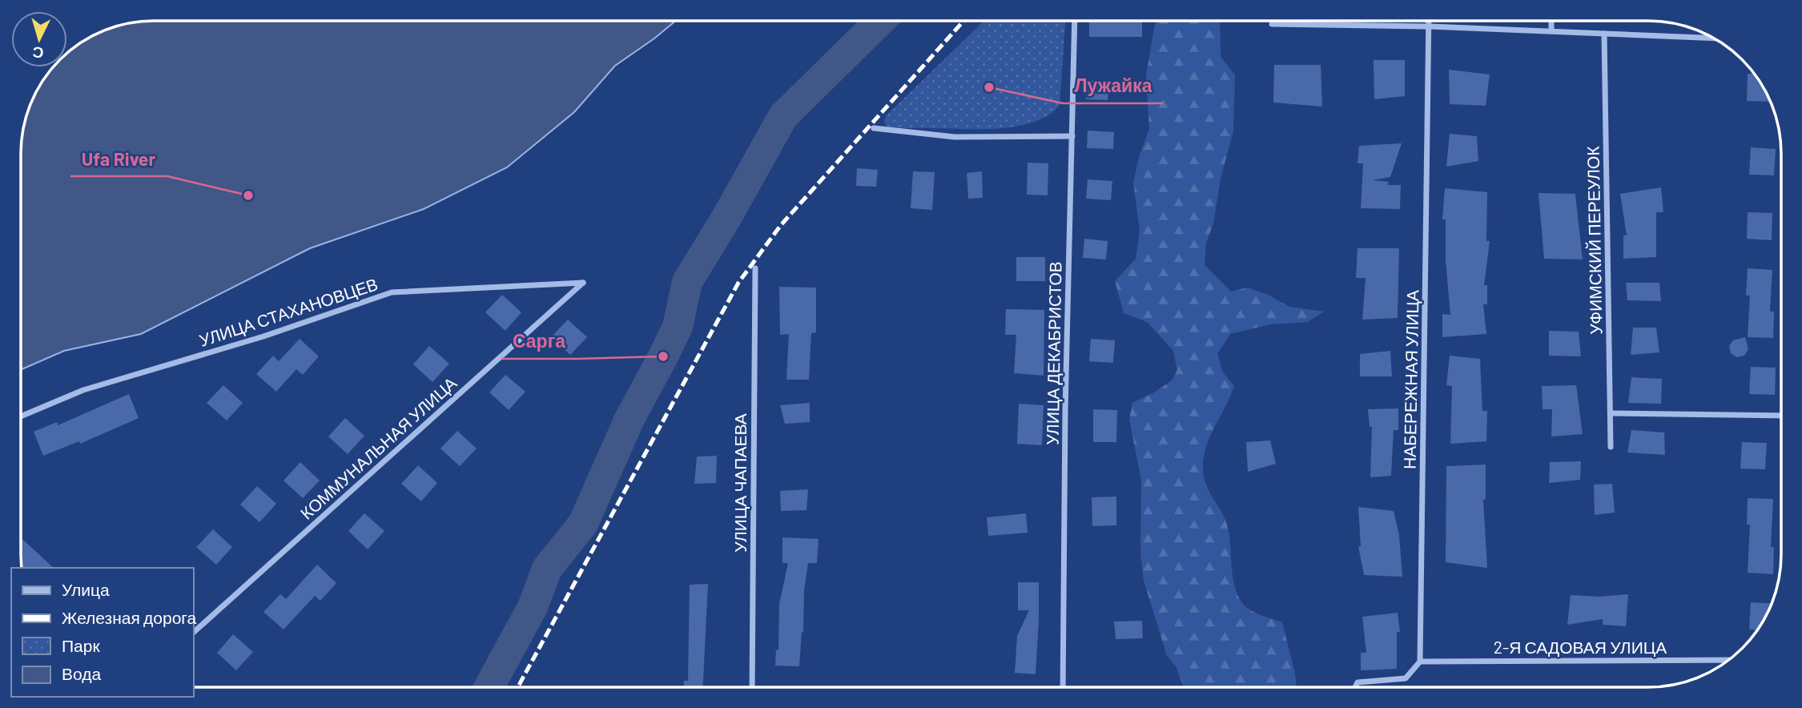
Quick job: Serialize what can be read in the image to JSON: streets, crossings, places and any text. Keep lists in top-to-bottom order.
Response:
{
  "streets": {
    "street": [
      "УФИМСКИЙ ПЕРЕУЛОК",
      "УЛИЦА СТАХАНОВЦЕВ",
      "УЛИЦА ДЕКАБРИСТОВ",
      "НАБЕРЕЖНАЯ УЛИЦА",
      "КОММУНАЛЬНАЯ УЛИЦА",
      "УЛИЦА ЧАПАЕВА",
      "2-Я САДОВАЯ УЛИЦА"
    ]
  },
  "crossings": [
    ["УЛИЦА СТАХАНОВЦЕВ", "КОММУНАЛЬНАЯ УЛИЦА"],
    ["НАБЕРЕЖНАЯ УЛИЦА", "2-Я САДОВАЯ УЛИЦА"]
  ],
  "places": ["Лужайка", "Ufa River", "Сарга"],
  "legend": [
    "Улица",
    "Железная дорога",
    "Парк",
    "Вода"
  ],
  "north": "bottom"
}
